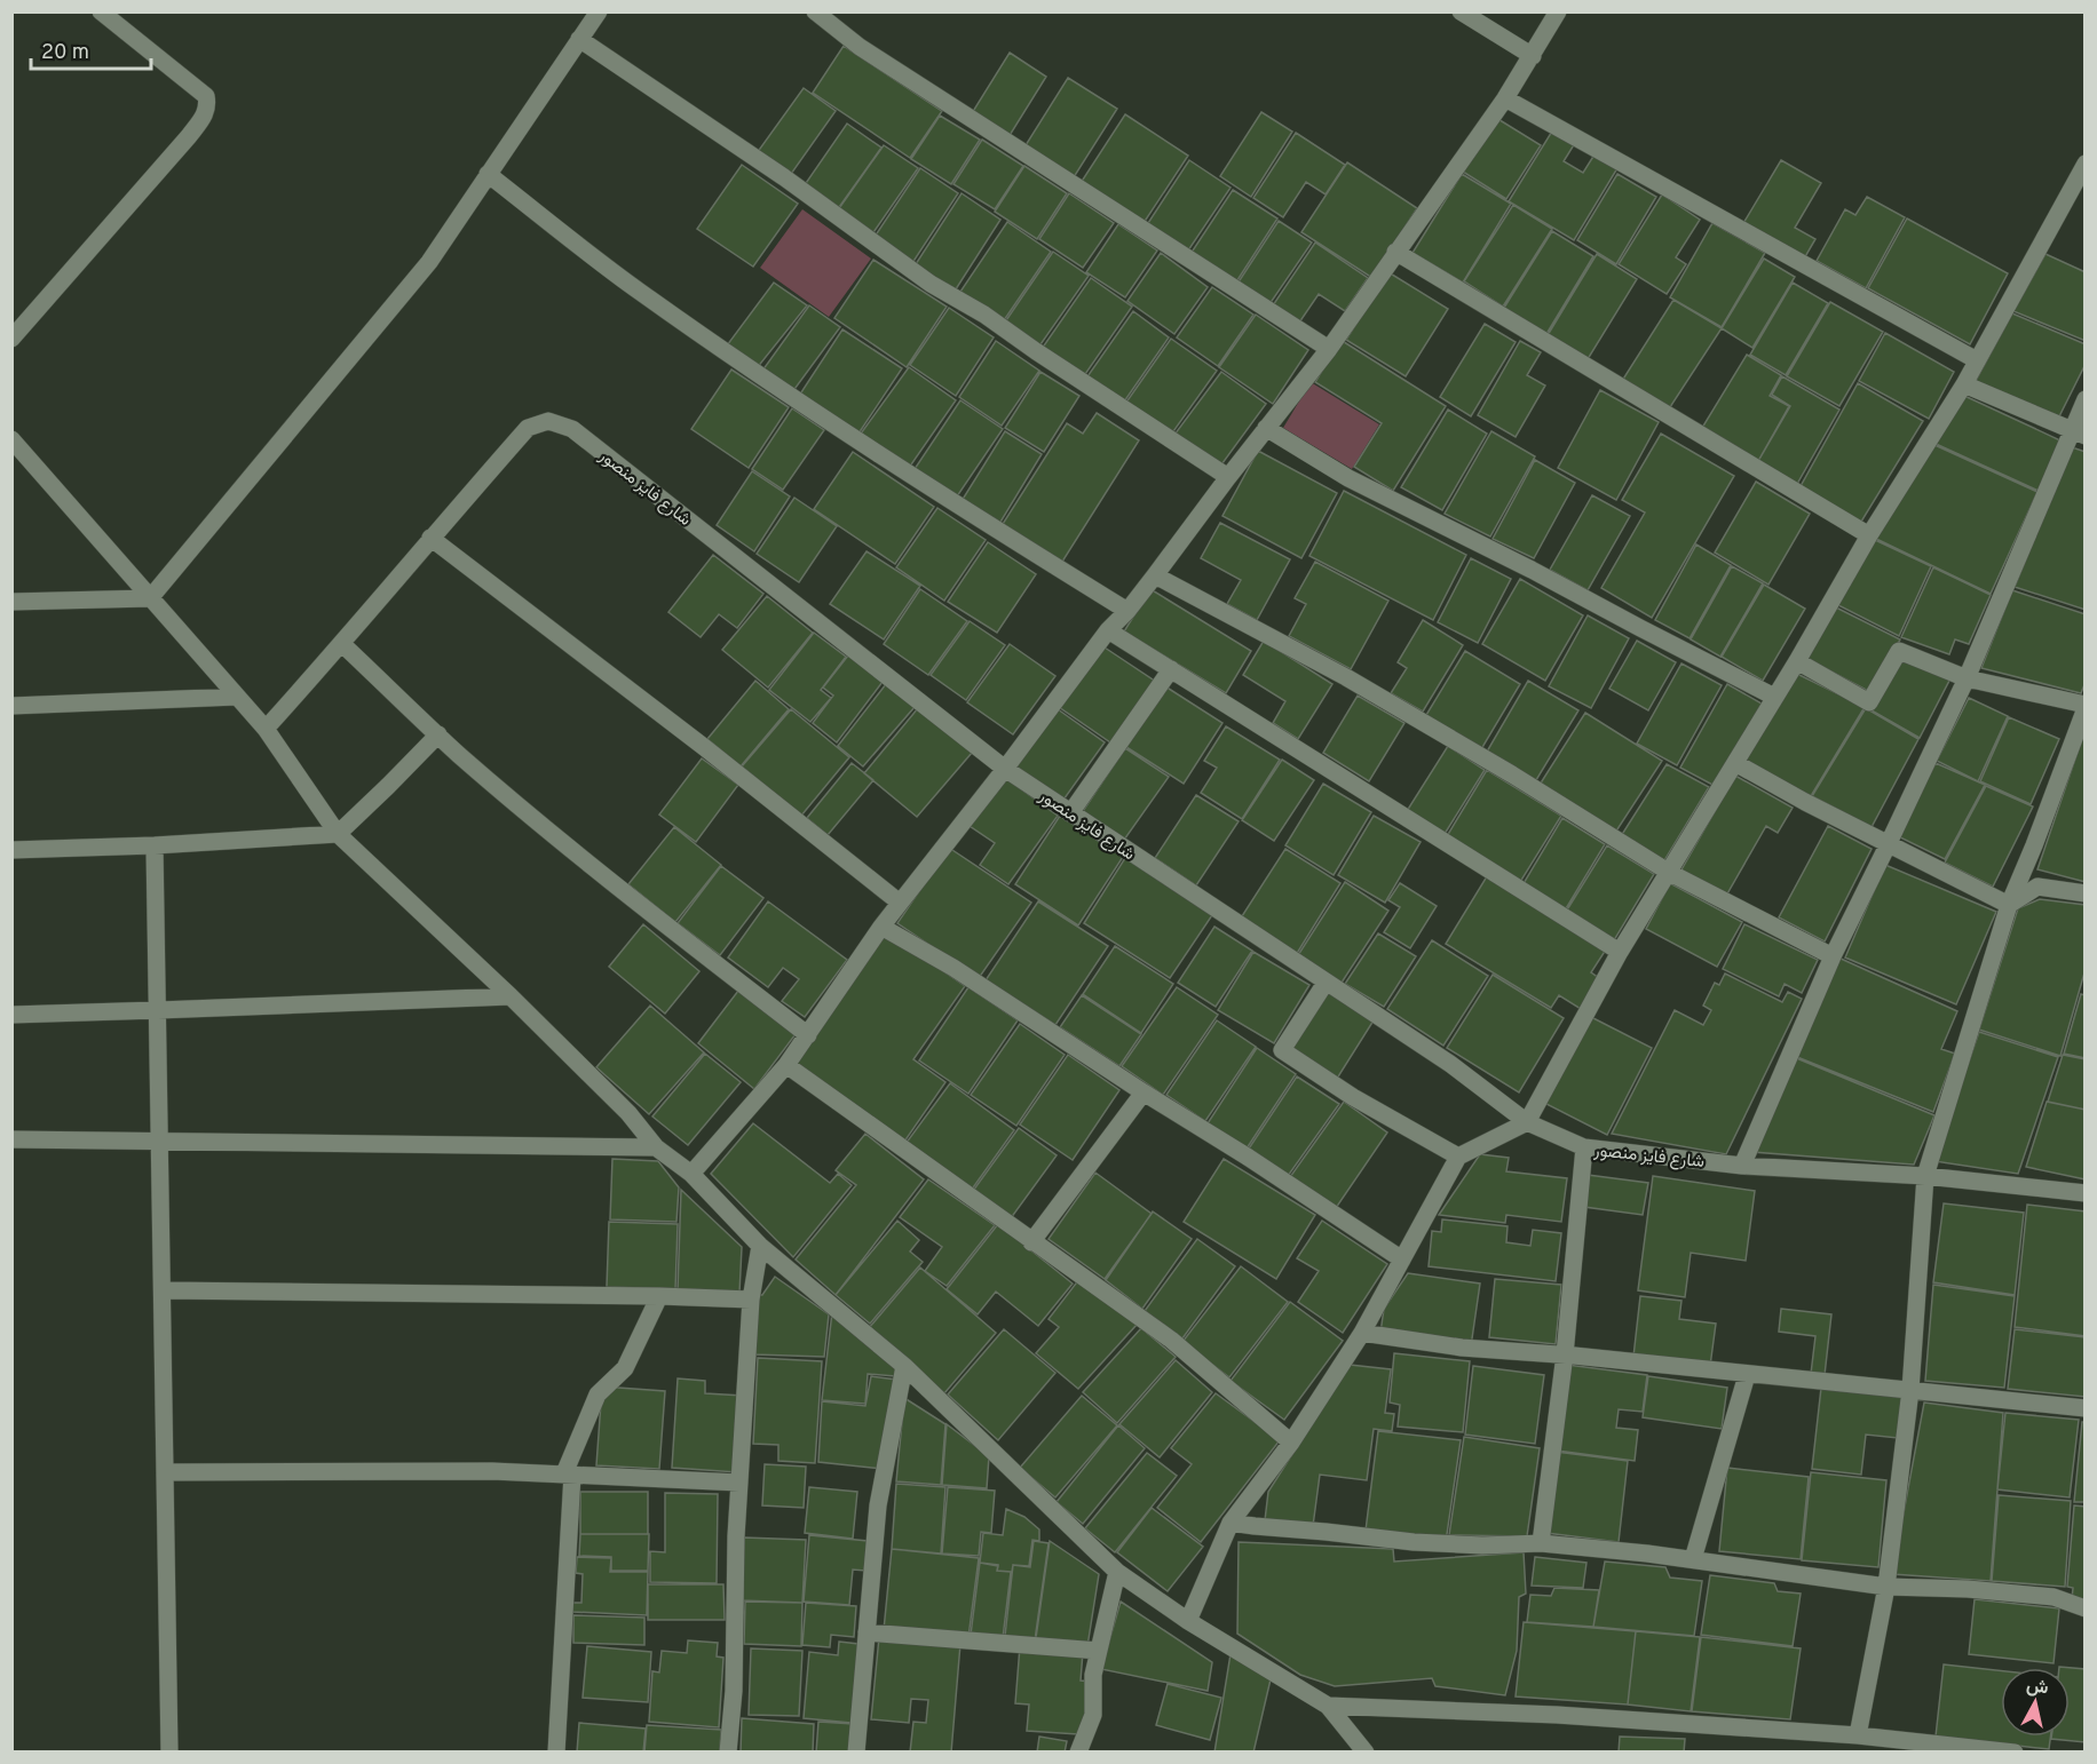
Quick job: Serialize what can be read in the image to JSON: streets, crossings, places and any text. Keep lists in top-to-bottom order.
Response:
{
  "streets": {
    "street": ["شارع فايز منصور"]
  },
  "scale_bar": "20 m",
  "north": "top"
}
